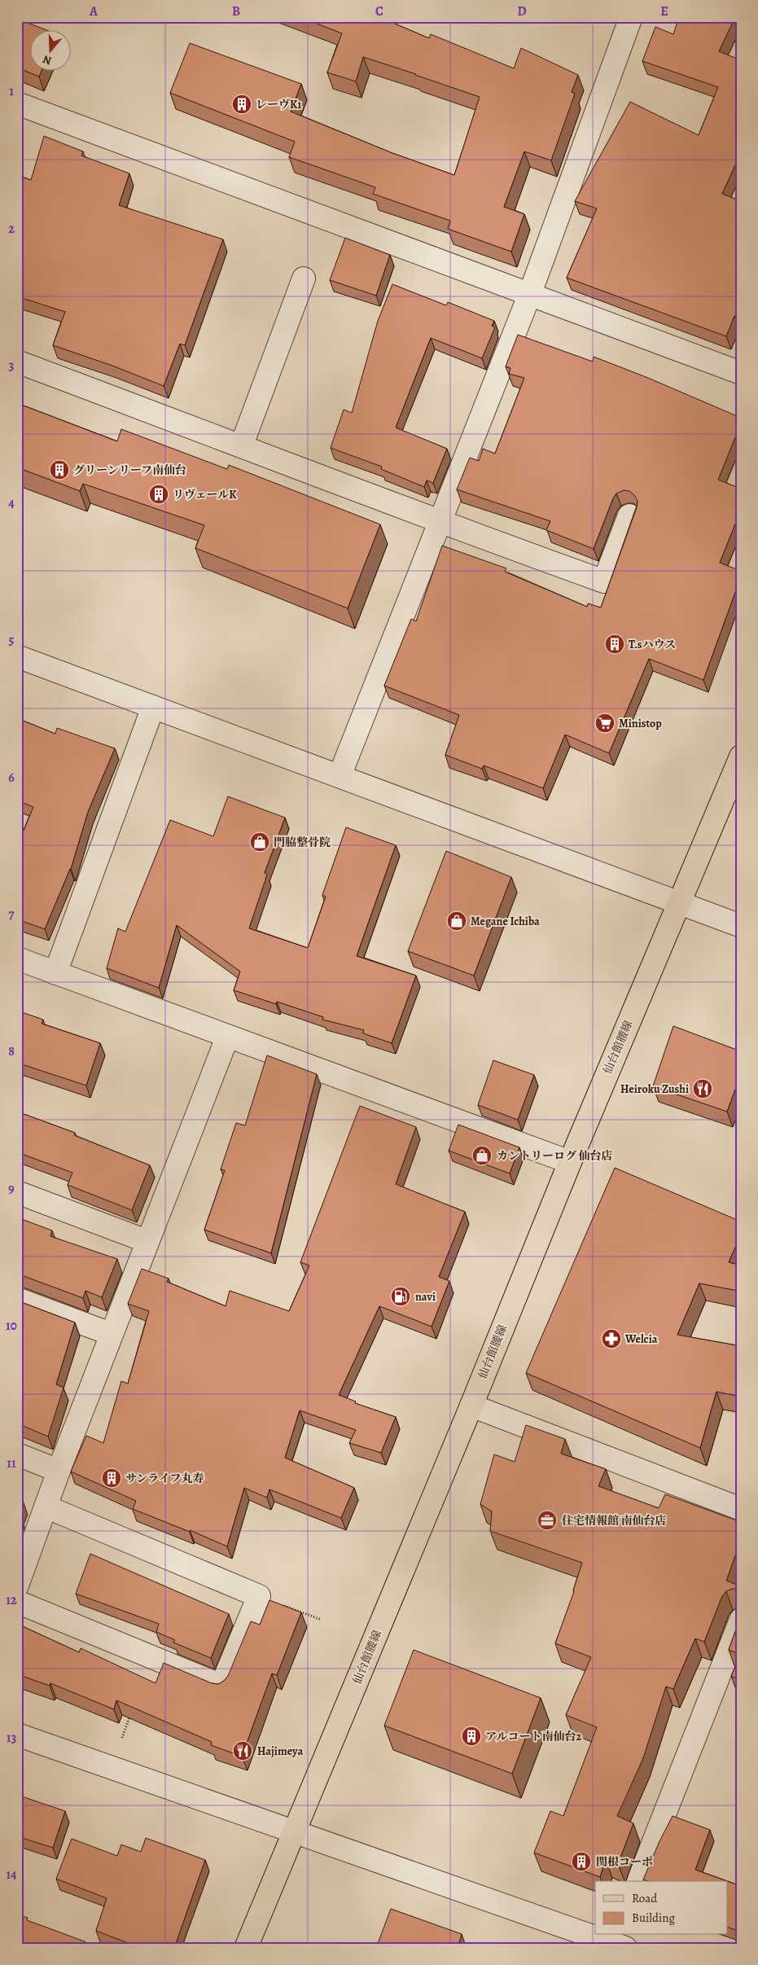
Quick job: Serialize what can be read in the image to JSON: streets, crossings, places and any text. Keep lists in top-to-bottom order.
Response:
{
  "streets": {
    "main road": ["仙台館腰線"]
  },
  "places": {
    "building": [
      "レーヴK1",
      "グリーンリーフ南仙台",
      "リヴェールK",
      "T.sハウス",
      "サンライフ丸寿",
      "アルコート南仙台2",
      "関根コーポ"
    ],
    "supermarket": ["Ministop"],
    "shop": ["門脇整骨院", "Megane Ichiba", "カントリーログ 仙台店"],
    "restaurant": ["Heiroku Zushi", "Hajimeya"],
    "fuel station": ["navi"],
    "pharmacy": ["Welcia"],
    "office": ["住宅情報館 南仙台店"]
  },
  "legend": ["Road", "Building"],
  "north": "bottom",
  "grid": {
    "columns": [
      "A",
      "B",
      "C",
      "D",
      "E"
    ],
    "rows": [
      "1",
      "2",
      "3",
      "4",
      "5",
      "6",
      "7",
      "8",
      "9",
      "10",
      "11",
      "12",
      "13",
      "14"
    ]
  }
}
